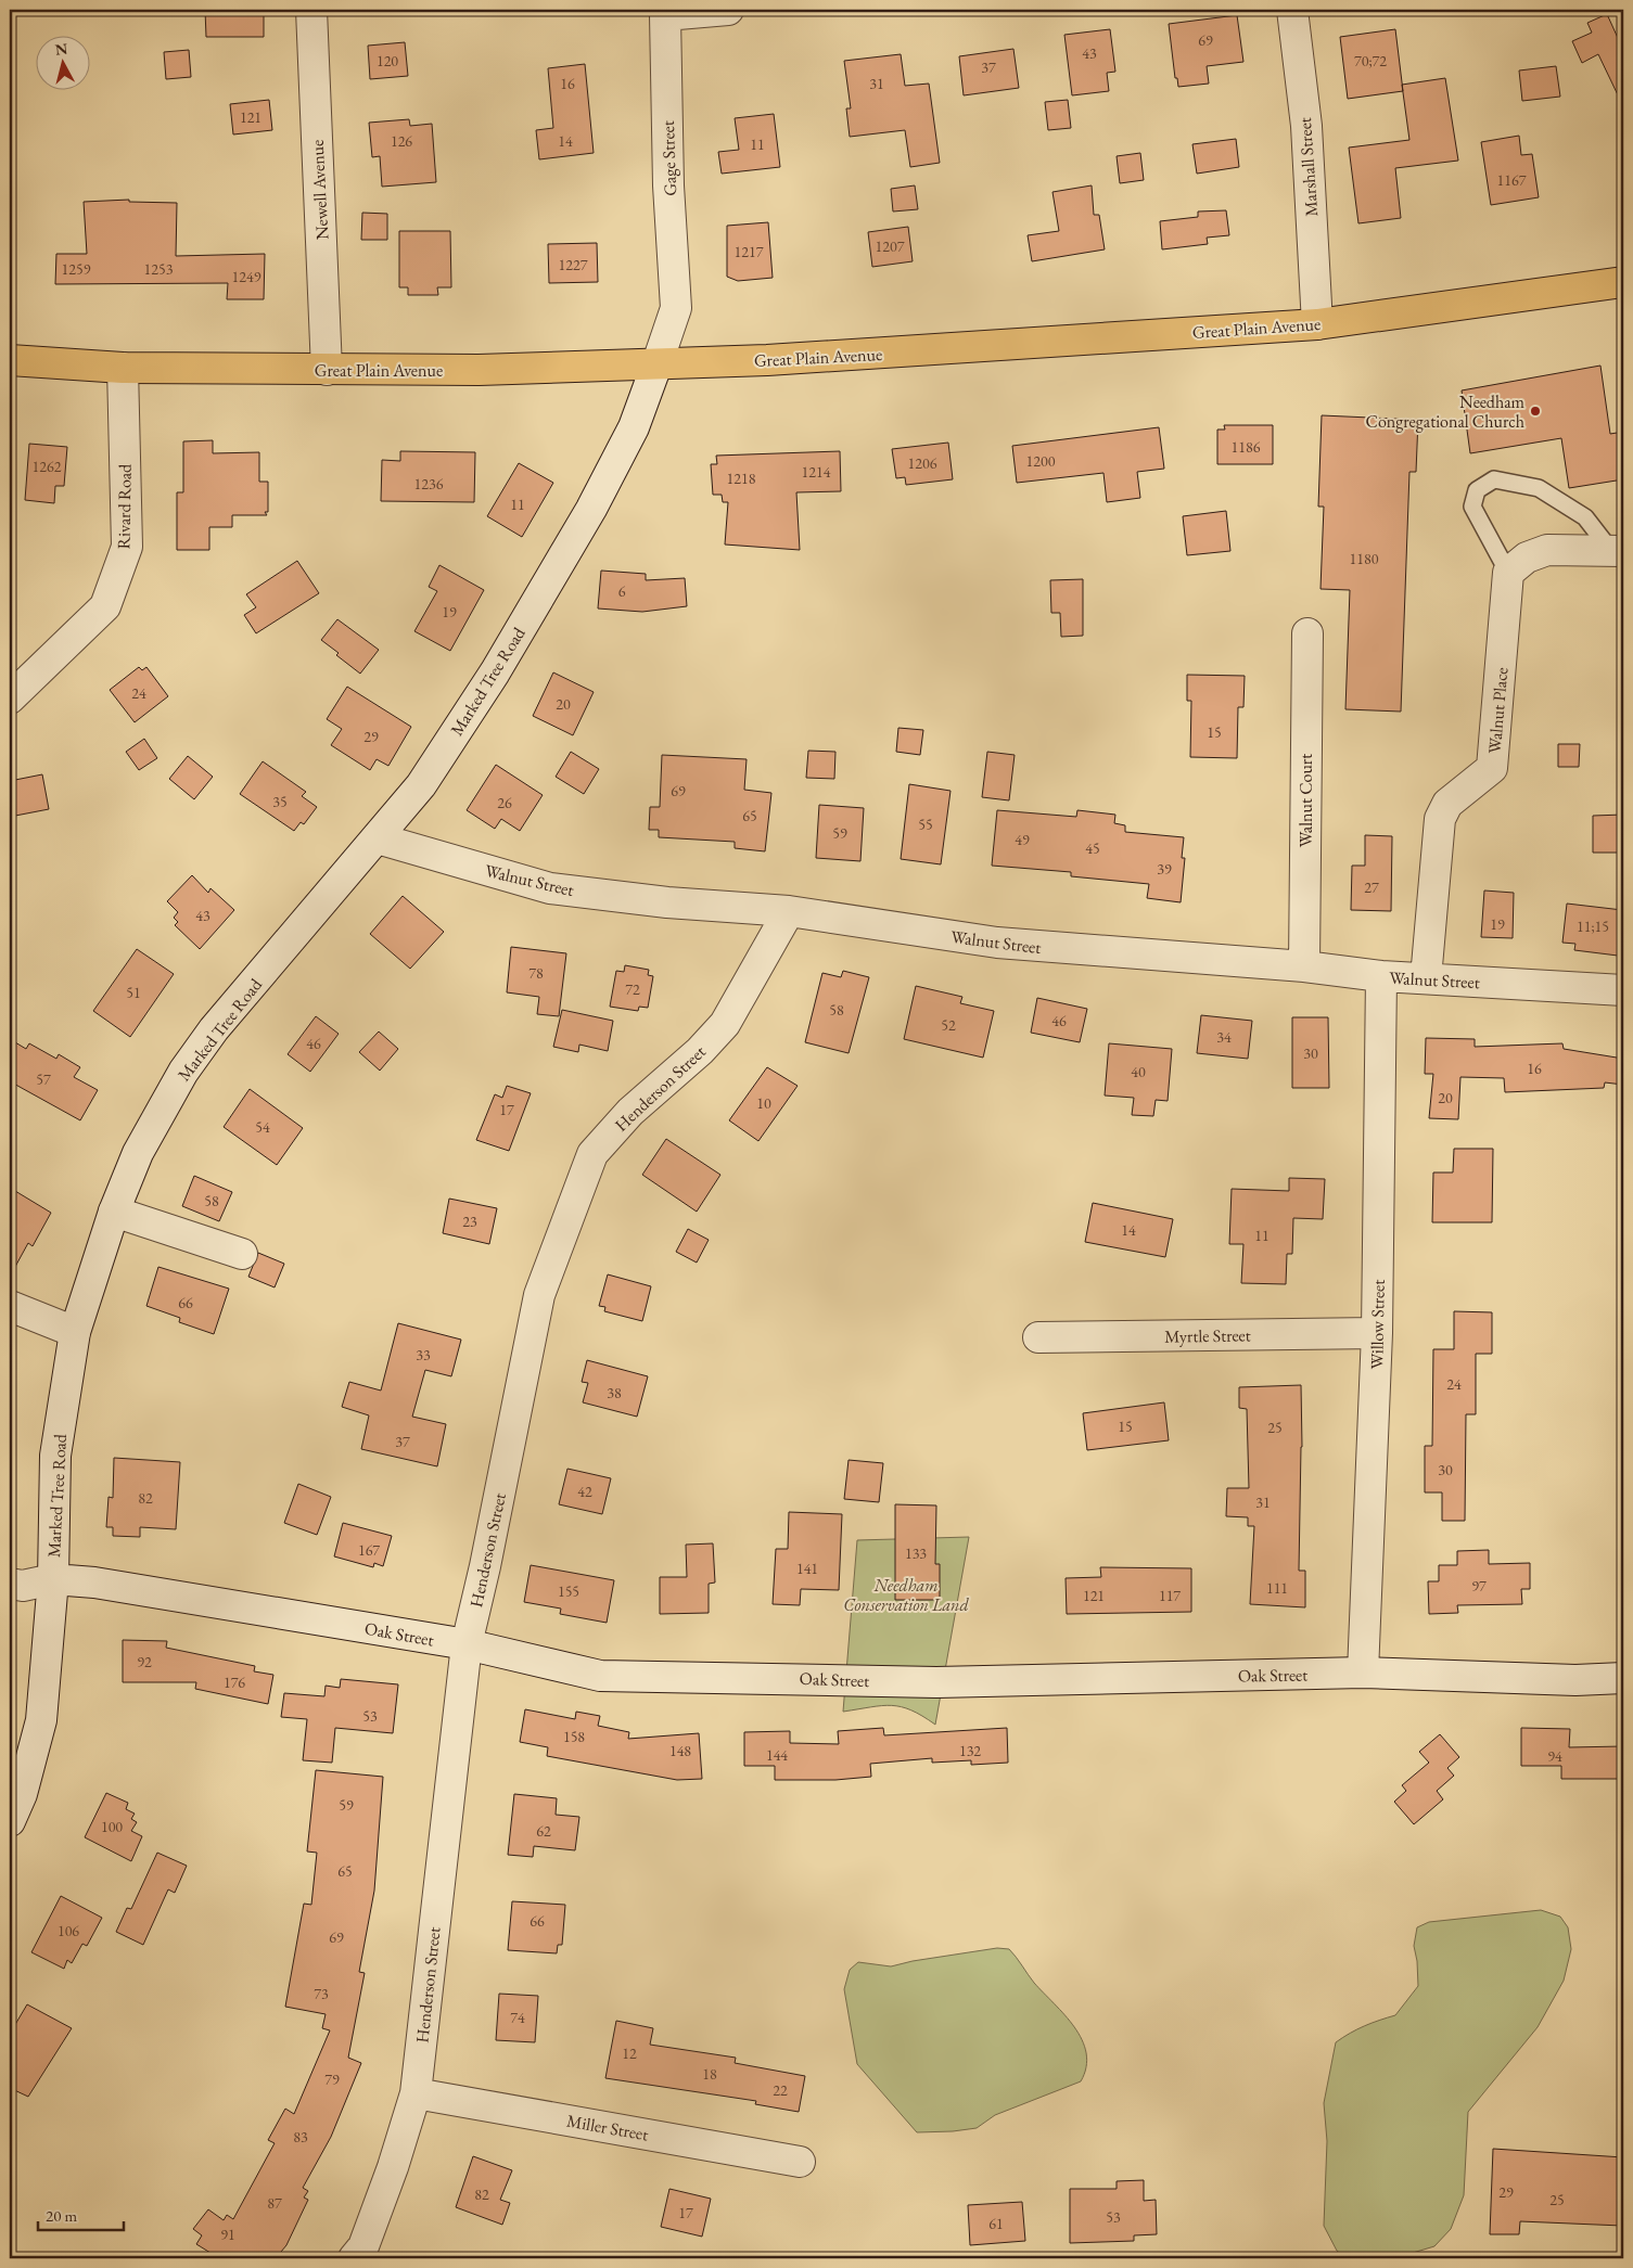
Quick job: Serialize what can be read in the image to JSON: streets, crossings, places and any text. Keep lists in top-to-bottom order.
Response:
{
  "streets": {
    "main road": ["Great Plain Avenue"],
    "street": [
      "Gage Street",
      "Marshall Street",
      "Newell Avenue",
      "Rivard Road",
      "Marked Tree Road",
      "Walnut Place",
      "Walnut Court",
      "Walnut Street",
      "Henderson Street",
      "Willow Street",
      "Myrtle Street",
      "Oak Street",
      "Miller Street"
    ]
  },
  "crossings": [
    ["Gage Street", "Great Plain Avenue"],
    ["Gage Street", "Marked Tree Road"],
    ["Marshall Street", "Great Plain Avenue"],
    ["Newell Avenue", "Great Plain Avenue"],
    ["Great Plain Avenue", "Rivard Road"],
    ["Great Plain Avenue", "Marked Tree Road"],
    ["Marked Tree Road", "Walnut Street"],
    ["Marked Tree Road", "Oak Street"],
    ["Walnut Place", "Walnut Street"],
    ["Walnut Court", "Walnut Street"],
    ["Walnut Street", "Henderson Street"],
    ["Walnut Street", "Willow Street"],
    ["Henderson Street", "Oak Street"],
    ["Henderson Street", "Miller Street"],
    ["Willow Street", "Myrtle Street"],
    ["Willow Street", "Oak Street"]
  ],
  "parks": ["Needham Conservation Land"],
  "places": ["Needham Congregational Church"],
  "house_numbers": [
    "69",
    "43",
    "120",
    "70;72",
    "37",
    "16",
    "31",
    "121",
    "126",
    "14",
    "11",
    "1167",
    "1207",
    "1217",
    "1227",
    "1259",
    "1253",
    "1249",
    "1186",
    "1200",
    "1206",
    "1262",
    "1214",
    "1218",
    "1236",
    "11",
    "1180",
    "6",
    "19",
    "24",
    "20",
    "15",
    "29",
    "69",
    "35",
    "26",
    "65",
    "55",
    "59",
    "49",
    "45",
    "39",
    "27",
    "43",
    "19",
    "11;15",
    "78",
    "72",
    "51",
    "58",
    "46",
    "52",
    "34",
    "46",
    "30",
    "16",
    "40",
    "57",
    "20",
    "10",
    "17",
    "54",
    "58",
    "23",
    "14",
    "11",
    "66",
    "33",
    "24",
    "38",
    "15",
    "25",
    "37",
    "30",
    "42",
    "82",
    "31",
    "167",
    "133",
    "141",
    "97",
    "111",
    "155",
    "121",
    "117",
    "92",
    "176",
    "53",
    "158",
    "148",
    "132",
    "144",
    "94",
    "59",
    "100",
    "62",
    "65",
    "66",
    "106",
    "69",
    "73",
    "74",
    "12",
    "18",
    "79",
    "22",
    "83",
    "29",
    "82",
    "25",
    "87",
    "17",
    "53",
    "61",
    "91"
  ],
  "scale_bar": "20 m",
  "north": "top"
}
